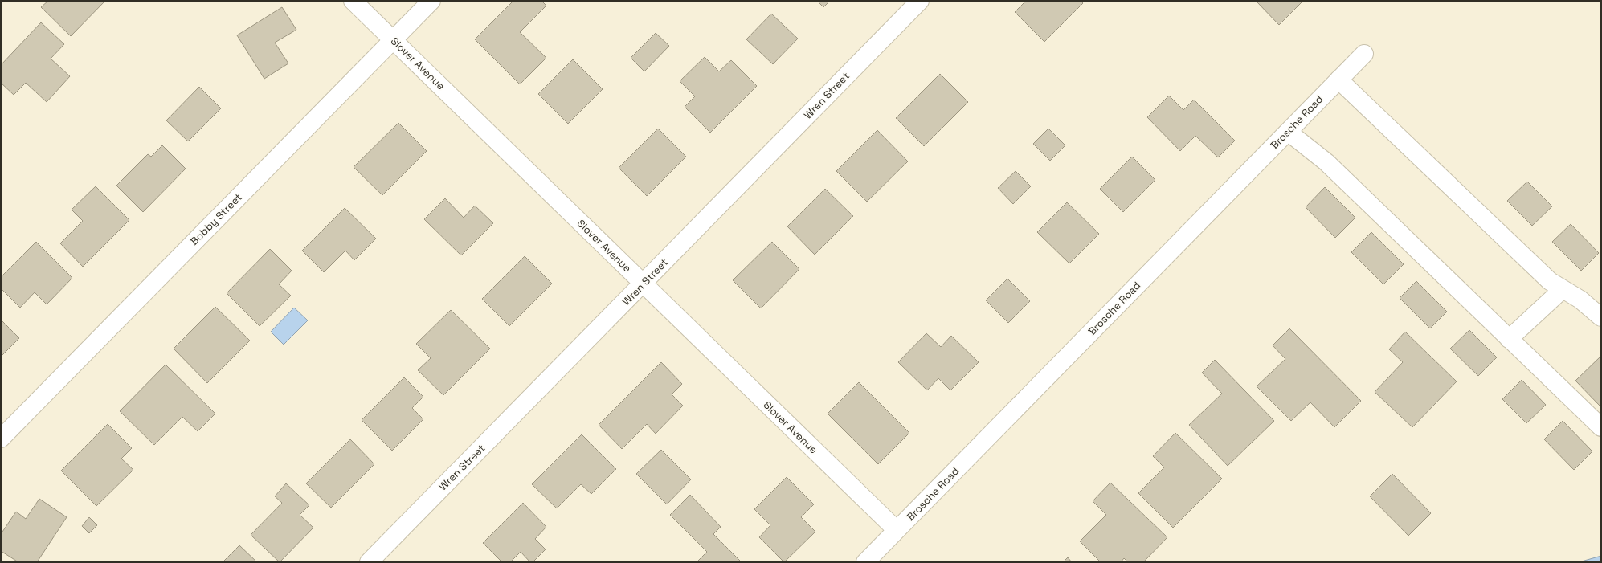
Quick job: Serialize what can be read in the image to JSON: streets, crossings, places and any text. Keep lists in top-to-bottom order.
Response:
{
  "streets": {
    "street": [
      "Slover Avenue",
      "Wren Street",
      "Brosche Road",
      "Bobby Street"
    ]
  },
  "crossings": [
    ["Slover Avenue", "Wren Street"],
    ["Slover Avenue", "Brosche Road"],
    ["Slover Avenue", "Bobby Street"]
  ]
}
